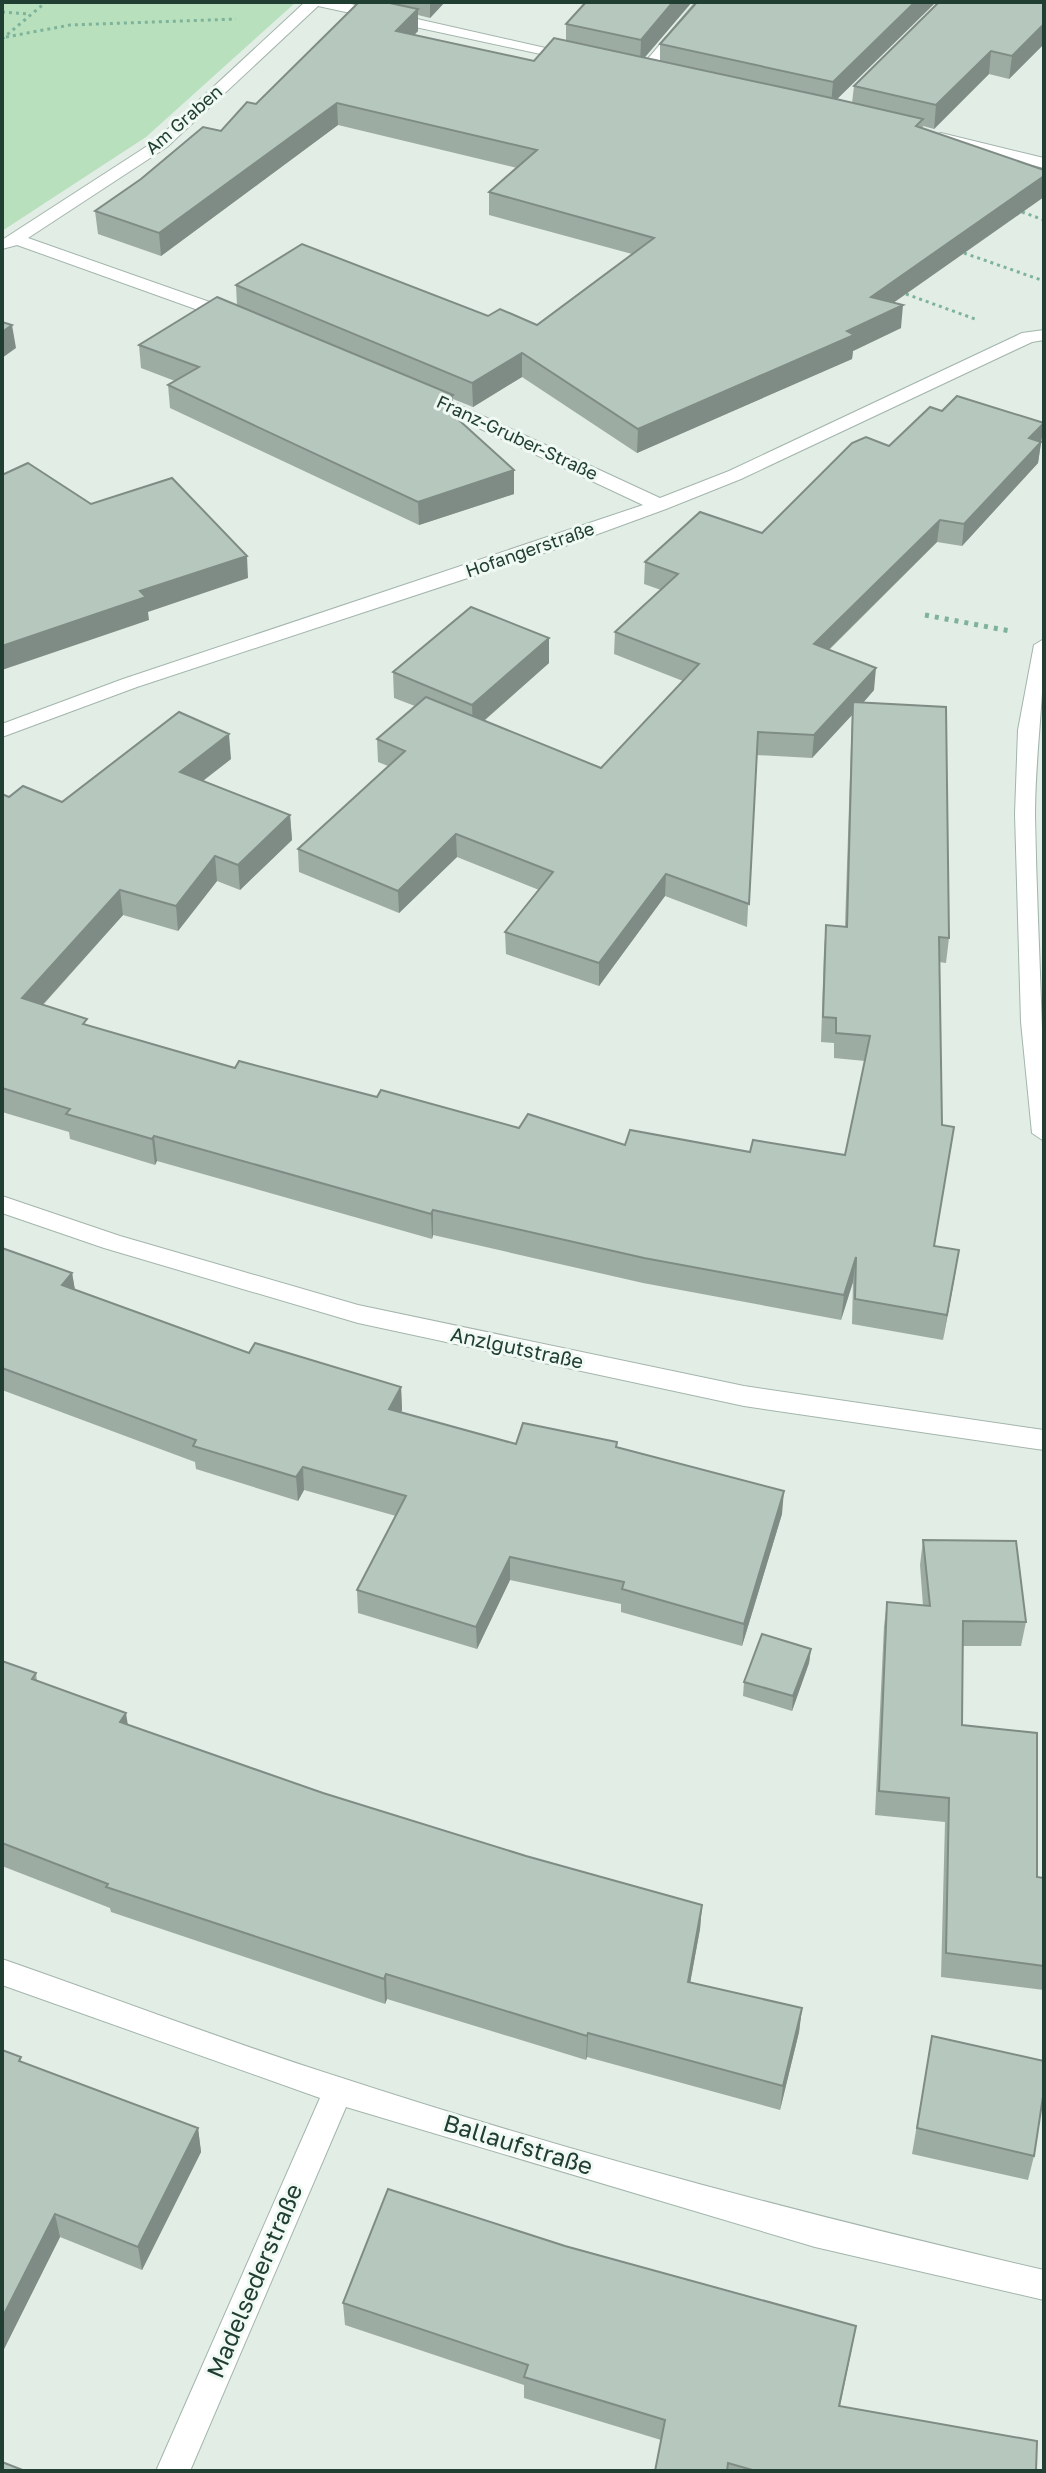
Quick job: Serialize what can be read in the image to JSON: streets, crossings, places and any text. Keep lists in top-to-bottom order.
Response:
{
  "streets": {
    "street": [
      "Am Graben",
      "Franz-Gruber-Straße",
      "Hofangerstraße",
      "Anzlgutstraße",
      "Ballaufstraße",
      "Madelsederstraße"
    ]
  },
  "crossings": [
    ["Franz-Gruber-Straße", "Hofangerstraße"],
    ["Ballaufstraße", "Madelsederstraße"]
  ]
}
